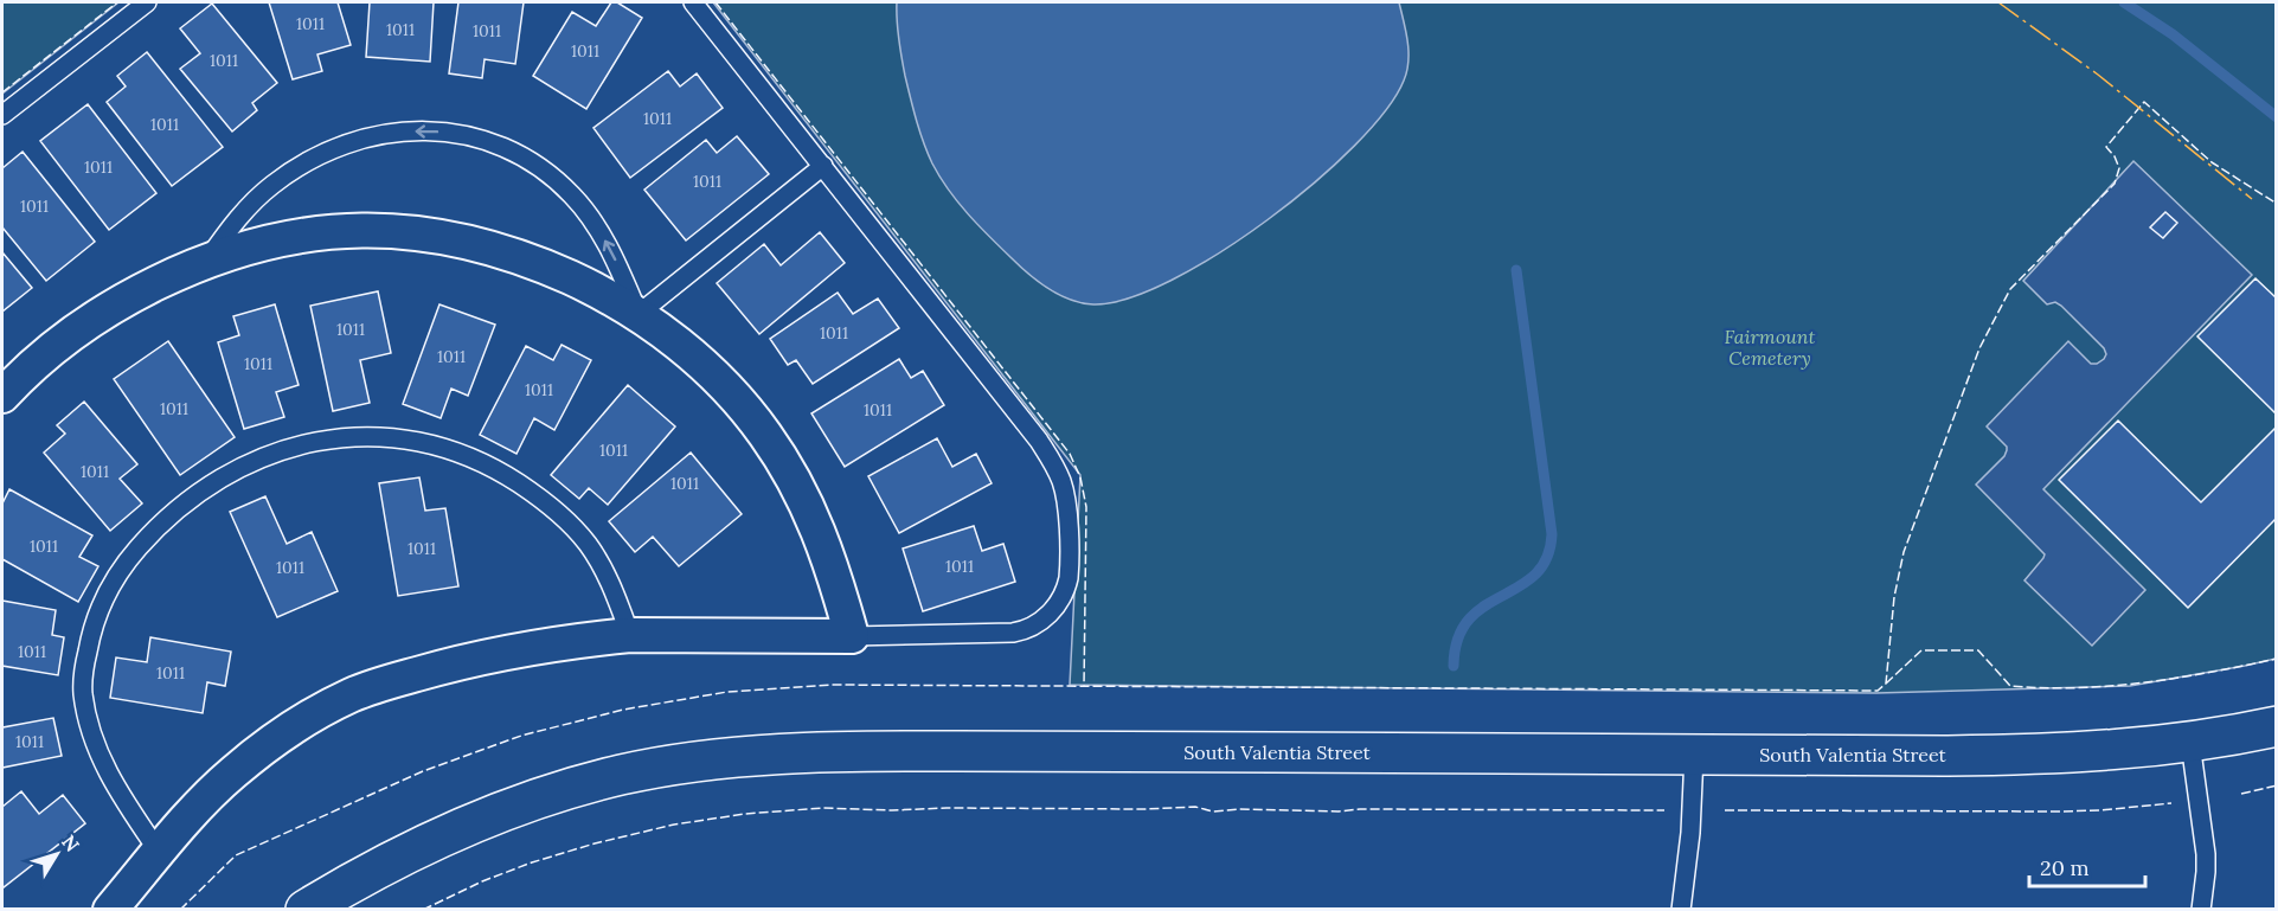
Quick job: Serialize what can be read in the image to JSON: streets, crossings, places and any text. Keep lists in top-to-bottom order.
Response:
{
  "streets": {
    "street": ["South Valentia Street"]
  },
  "parks": ["Fairmount Cemetery"],
  "house_numbers": [
    "1011",
    "1011",
    "1011",
    "1011",
    "1011",
    "1011",
    "1011",
    "1011",
    "1011",
    "1011",
    "1011",
    "1011",
    "1011",
    "1011",
    "1011",
    "1011",
    "1011",
    "1011",
    "1011",
    "1011",
    "1011",
    "1011",
    "1011",
    "1011",
    "1011",
    "1011",
    "1011"
  ],
  "scale_bar": "20 m",
  "north": "top right"
}
